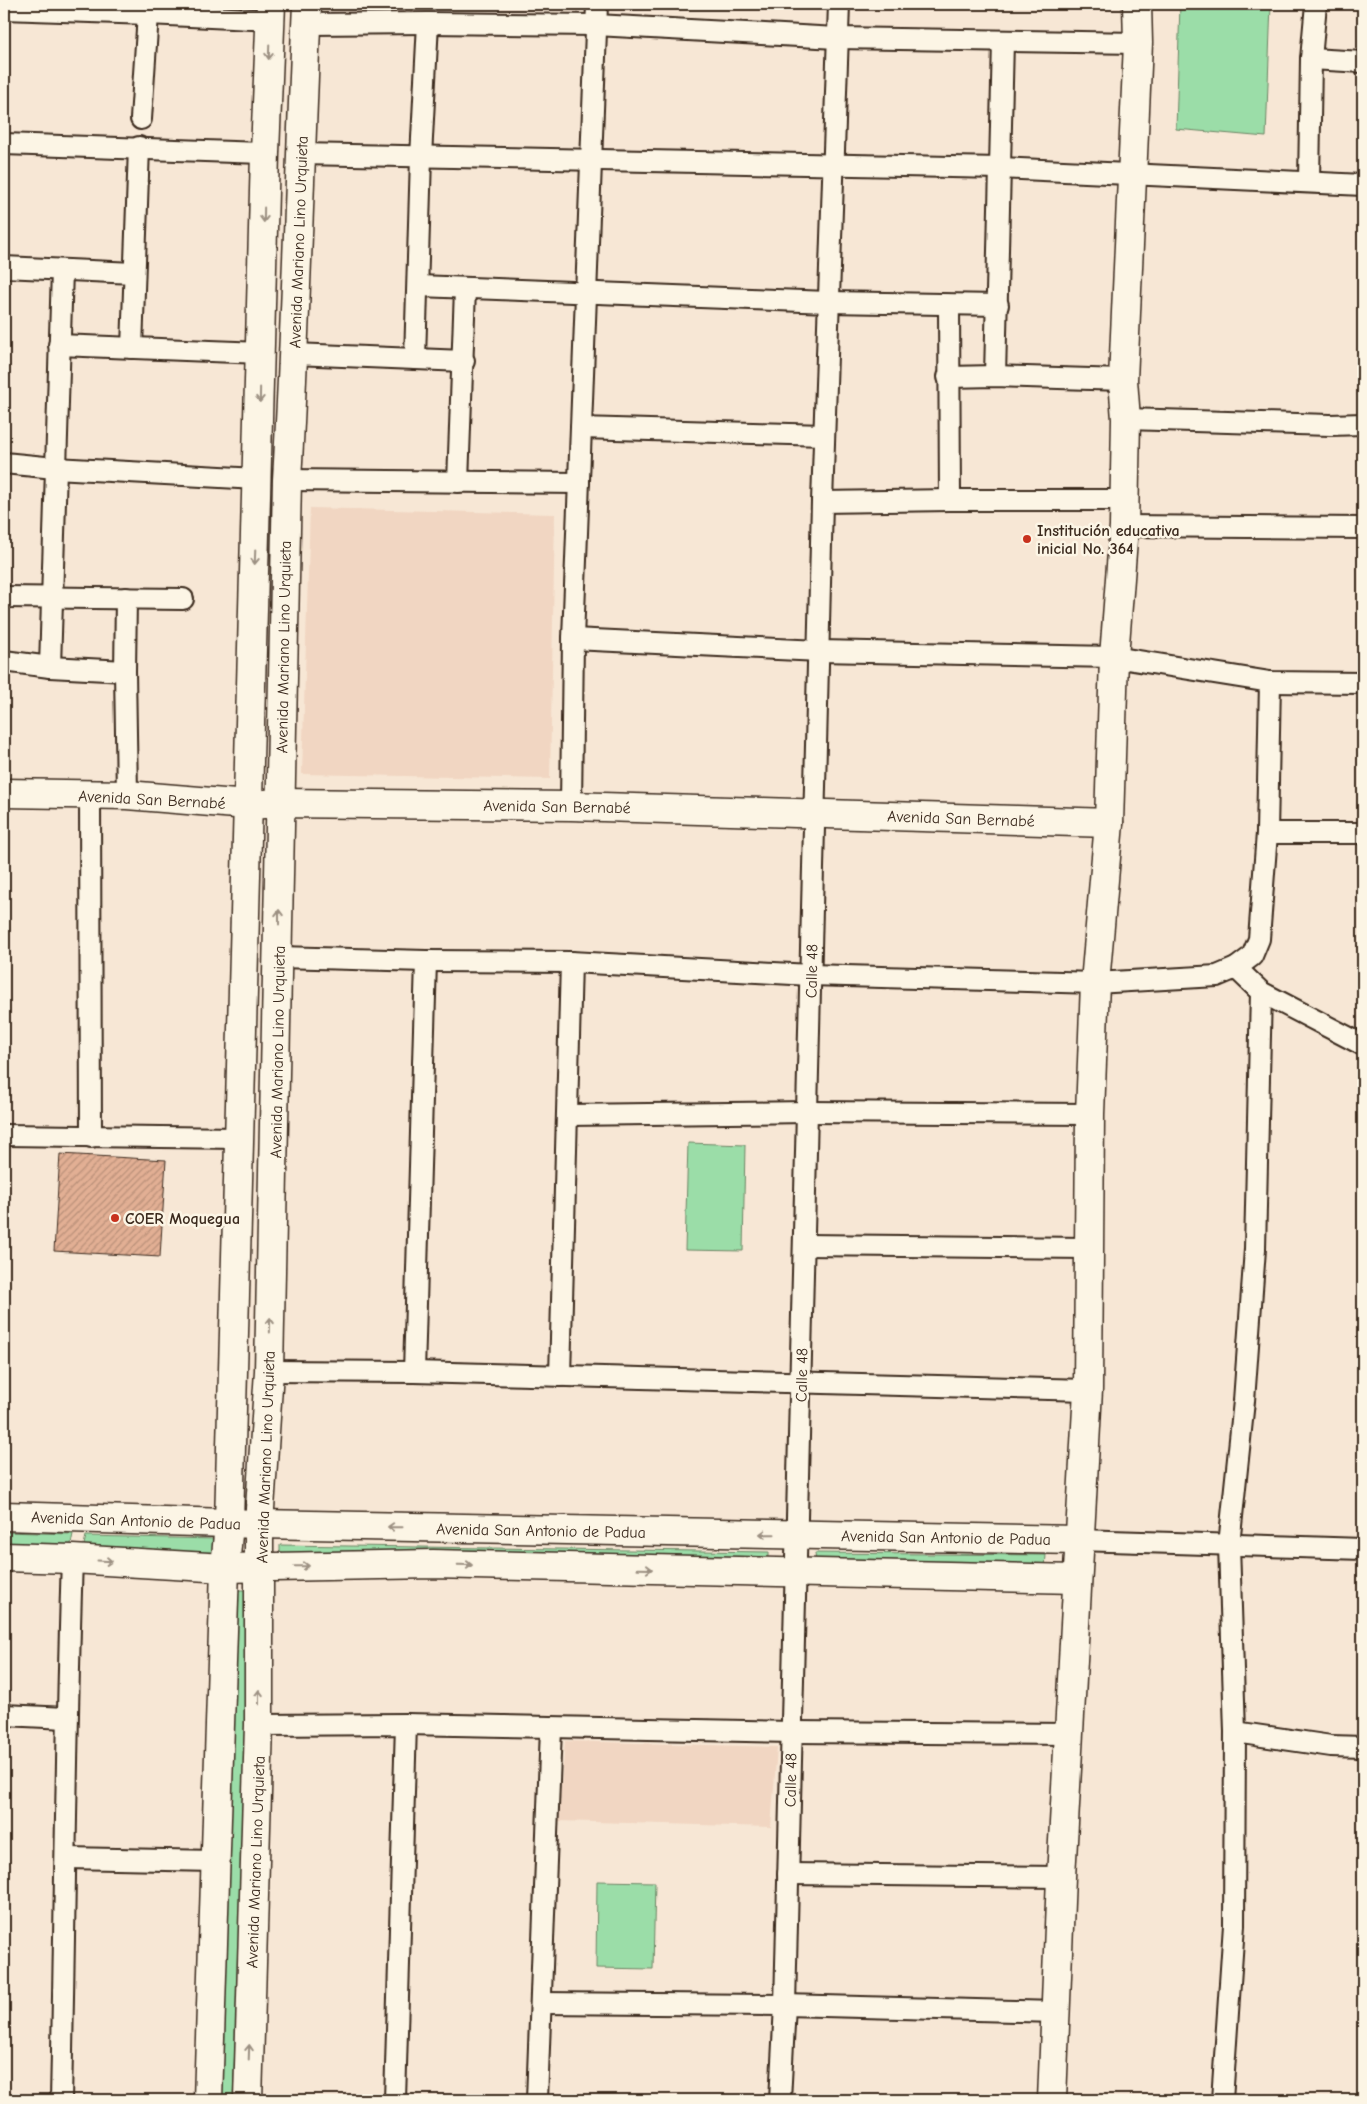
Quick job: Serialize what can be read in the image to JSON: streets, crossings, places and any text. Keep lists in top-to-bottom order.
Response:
{
  "streets": {
    "street": [
      "Avenida Mariano Lino Urquieta",
      "Avenida San Bernabé",
      "Calle 48",
      "Avenida San Antonio de Padua"
    ]
  },
  "crossings": [
    ["Avenida Mariano Lino Urquieta", "Avenida San Bernabé"],
    ["Avenida Mariano Lino Urquieta", "Avenida San Antonio de Padua"],
    ["Avenida San Bernabé", "Calle 48"],
    ["Calle 48", "Avenida San Antonio de Padua"]
  ],
  "places": ["Institución educativa inicial No. 364", "COER Moquegua"]
}
